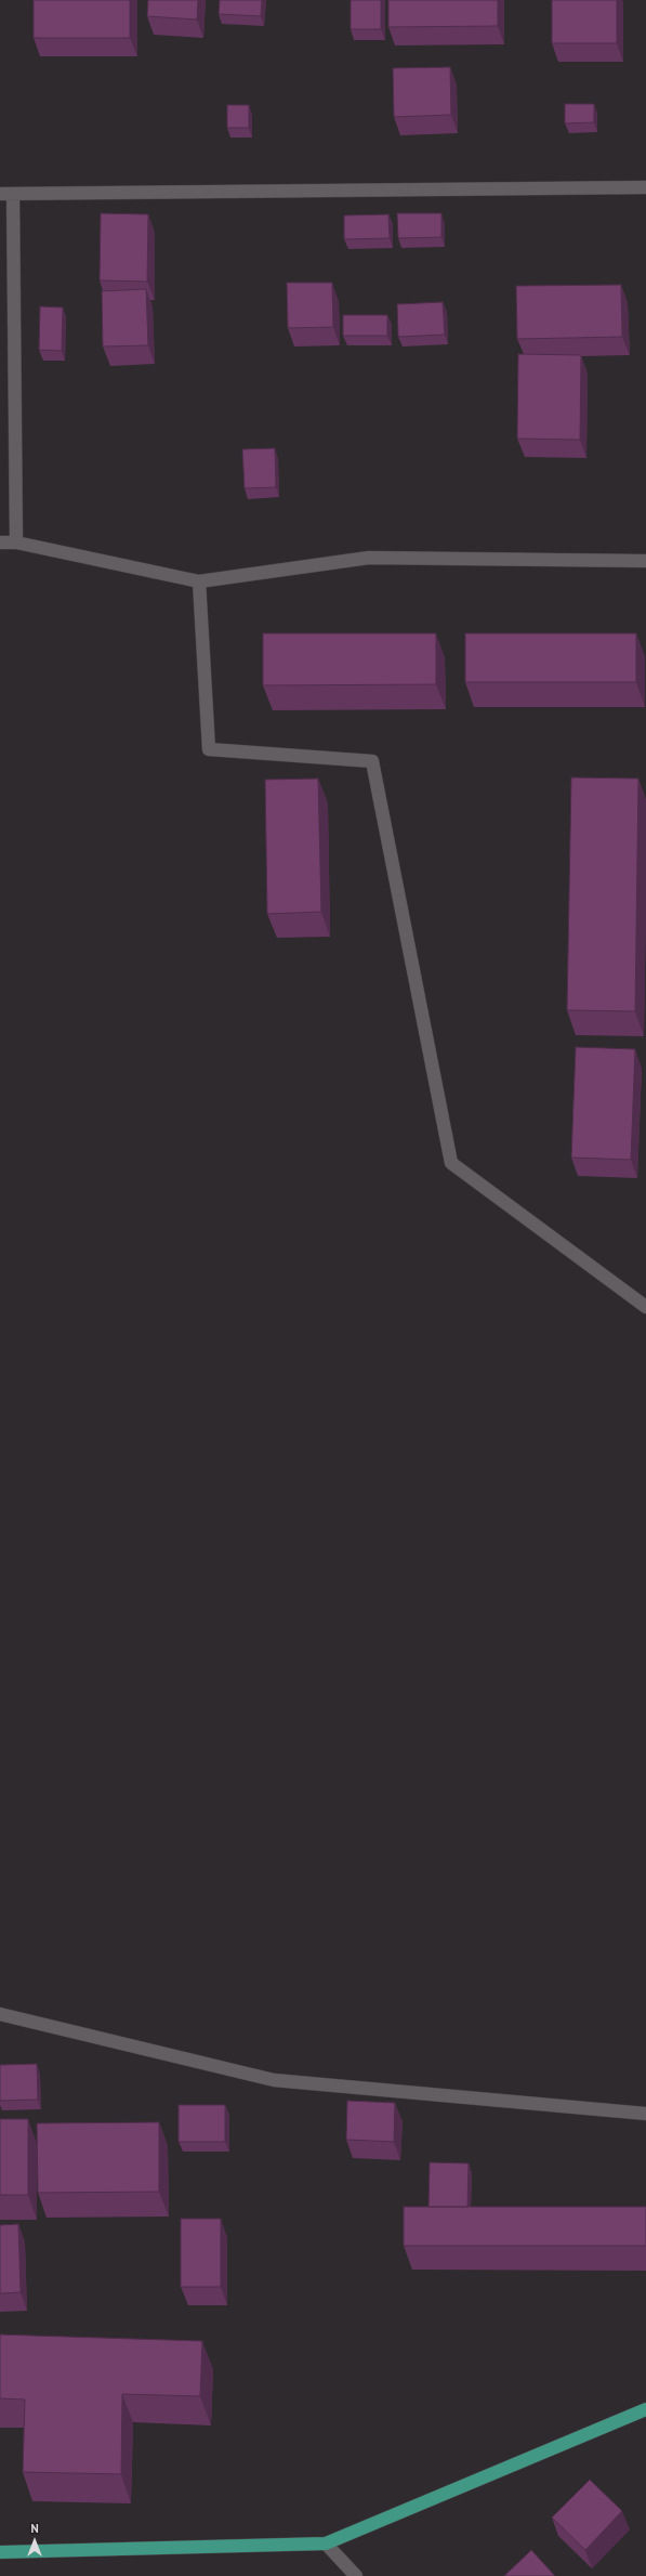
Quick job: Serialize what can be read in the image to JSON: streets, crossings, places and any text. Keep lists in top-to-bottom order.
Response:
{
  "north": "top"
}
